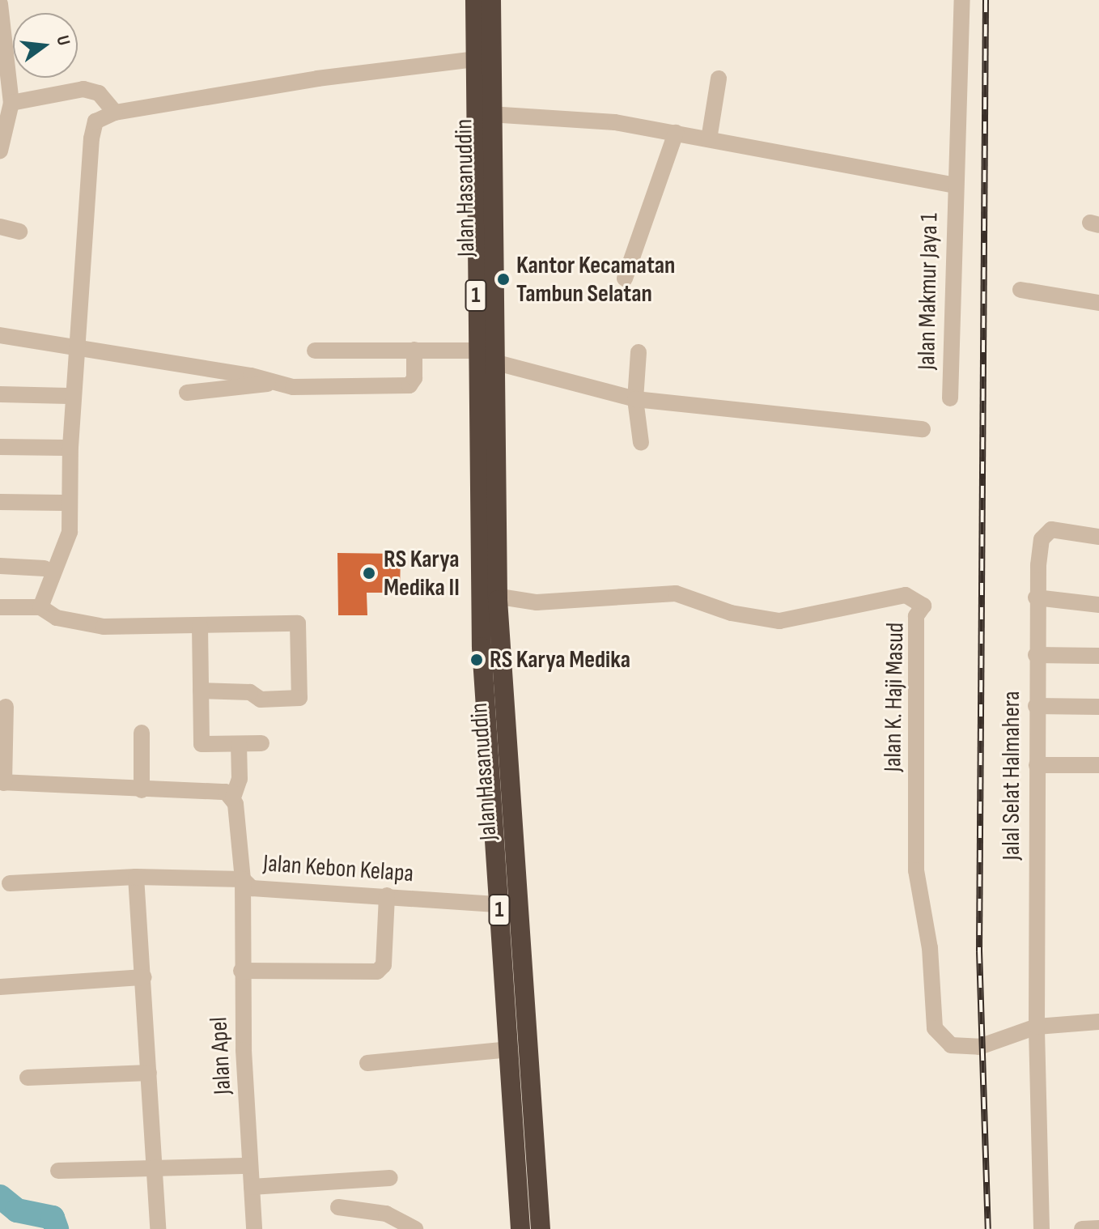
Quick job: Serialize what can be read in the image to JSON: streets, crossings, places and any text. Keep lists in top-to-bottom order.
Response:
{
  "streets": {
    "highway": ["Jalan Hasanuddin", "1"],
    "street": [
      "Jalan Makmur Jaya 1",
      "Jalan K. Haji Masud",
      "Jalal Selat Halmahera",
      "Jalan Kebon Kelapa",
      "Jalan Apel"
    ]
  },
  "crossings": [
    ["Jalan Hasanuddin", "Jalan K. Haji Masud"],
    ["Jalan Hasanuddin", "Jalan Kebon Kelapa"],
    ["Jalan K. Haji Masud", "Jalal Selat Halmahera"],
    ["Jalan Kebon Kelapa", "Jalan Apel"]
  ],
  "places": ["Kantor Kecamatan Tambun Selatan", "RS Karya Medika II", "RS Karya Medika"],
  "north": "right"
}
